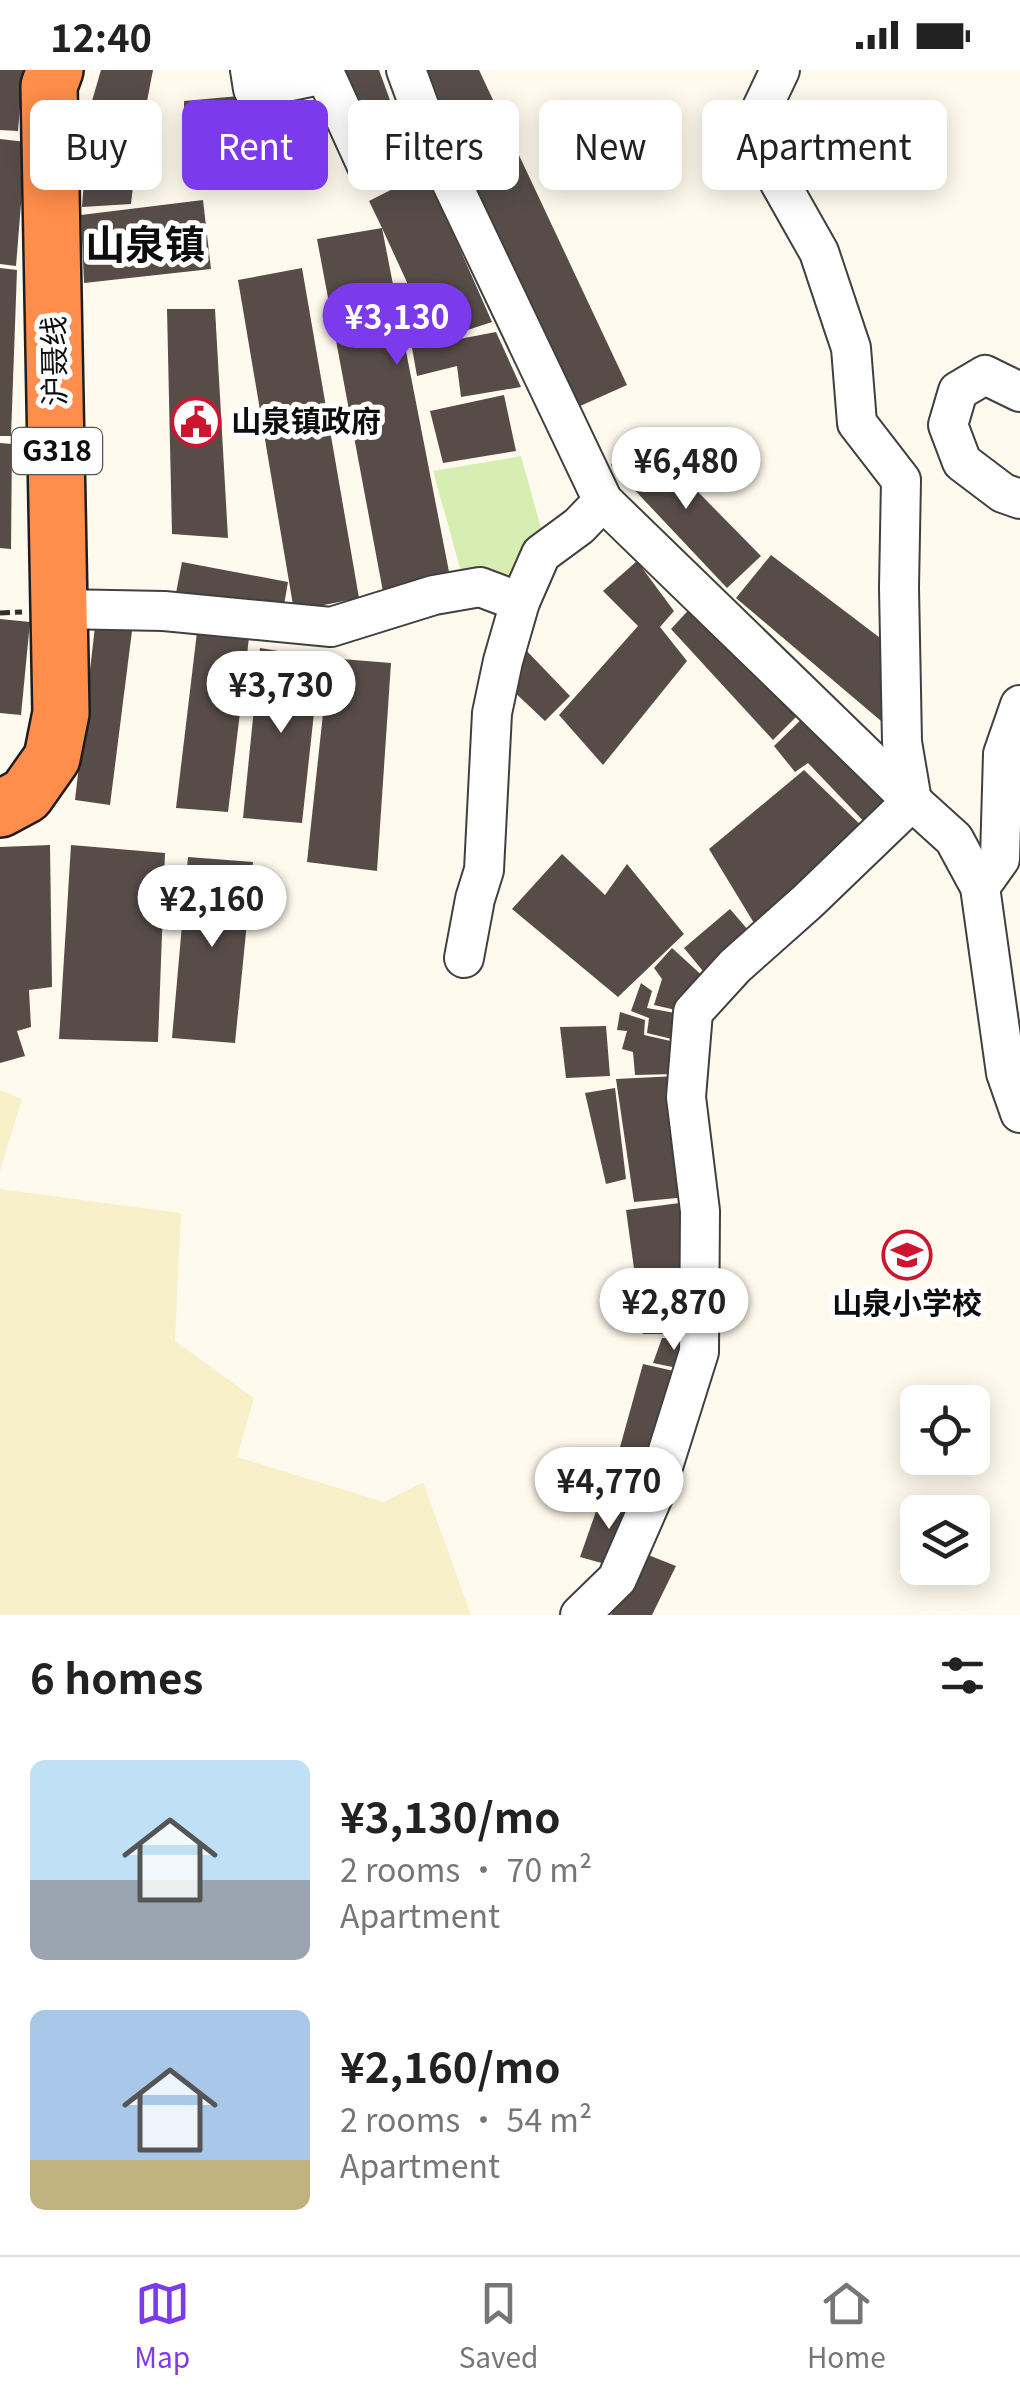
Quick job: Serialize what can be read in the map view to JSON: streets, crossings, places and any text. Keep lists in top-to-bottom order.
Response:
{
  "streets": {
    "highway": ["沪聂线", "G318"]
  },
  "districts": ["山泉镇"],
  "places": {
    "public building": ["山泉镇政府"],
    "school or university": ["山泉小学校"]
  },
  "page": {
    "status": "12:40",
    "chip": [
      "Buy",
      "Rent",
      "Filters",
      "New",
      "Apartment"
    ],
    "price": [
      "¥3,130",
      "¥6,480",
      "¥3,730",
      "¥2,160",
      "¥2,870",
      "¥4,770"
    ],
    "heading": "6 homes",
    "list": [
      {
        "name": "¥3,130/mo",
        "note": "2 rooms · 70 m² · Apartment"
      },
      {
        "name": "¥2,160/mo",
        "note": "2 rooms · 54 m² · Apartment"
      }
    ],
    "tabs": ["Map", "Saved", "Home"]
  }
}
